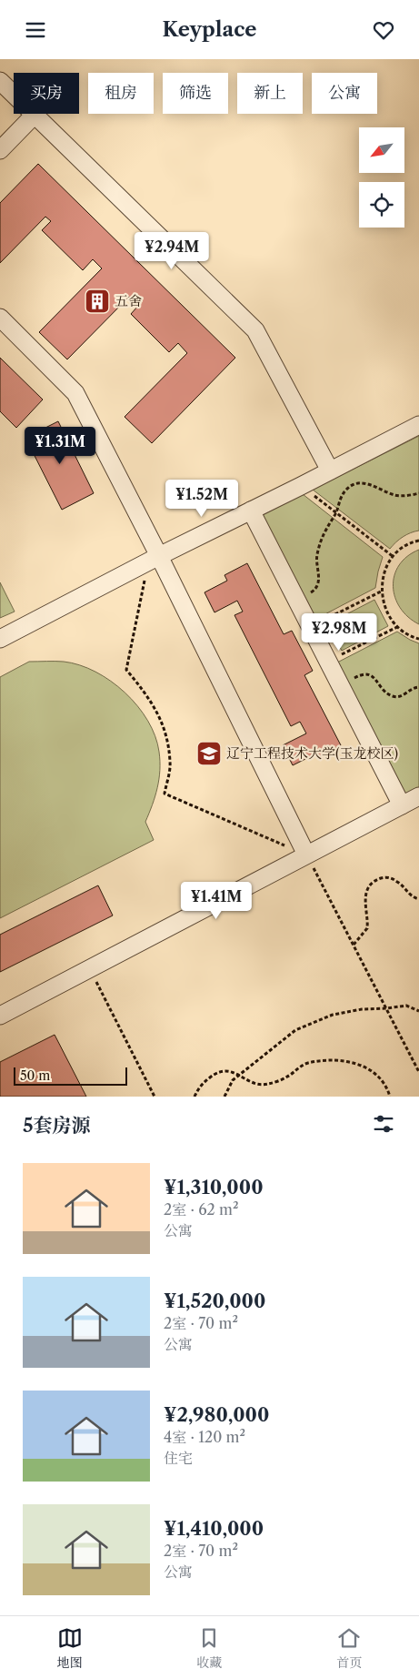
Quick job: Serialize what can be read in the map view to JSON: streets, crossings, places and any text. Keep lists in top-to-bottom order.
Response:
{
  "places": {
    "building": ["五舍"],
    "school or university": ["辽宁工程技术大学(玉龙校区)"]
  },
  "scale_bar": "50 m",
  "north": "bottom left",
  "page": {
    "header": "Keyplace",
    "chip": [
      "买房",
      "租房",
      "筛选",
      "新上",
      "公寓"
    ],
    "price": [
      "¥2.94M",
      "¥1.31M",
      "¥1.52M",
      "¥2.98M",
      "¥1.41M"
    ],
    "scale": "50 m",
    "heading": "5套房源",
    "list": [
      {
        "name": "¥1,310,000",
        "note": "2室 · 62 m² · 公寓"
      },
      {
        "name": "¥1,520,000",
        "note": "2室 · 70 m² · 公寓"
      },
      {
        "name": "¥2,980,000",
        "note": "4室 · 120 m² · 住宅"
      },
      {
        "name": "¥1,410,000",
        "note": "2室 · 70 m² · 公寓"
      }
    ],
    "tabs": ["地图", "收藏", "首页"]
  }
}
